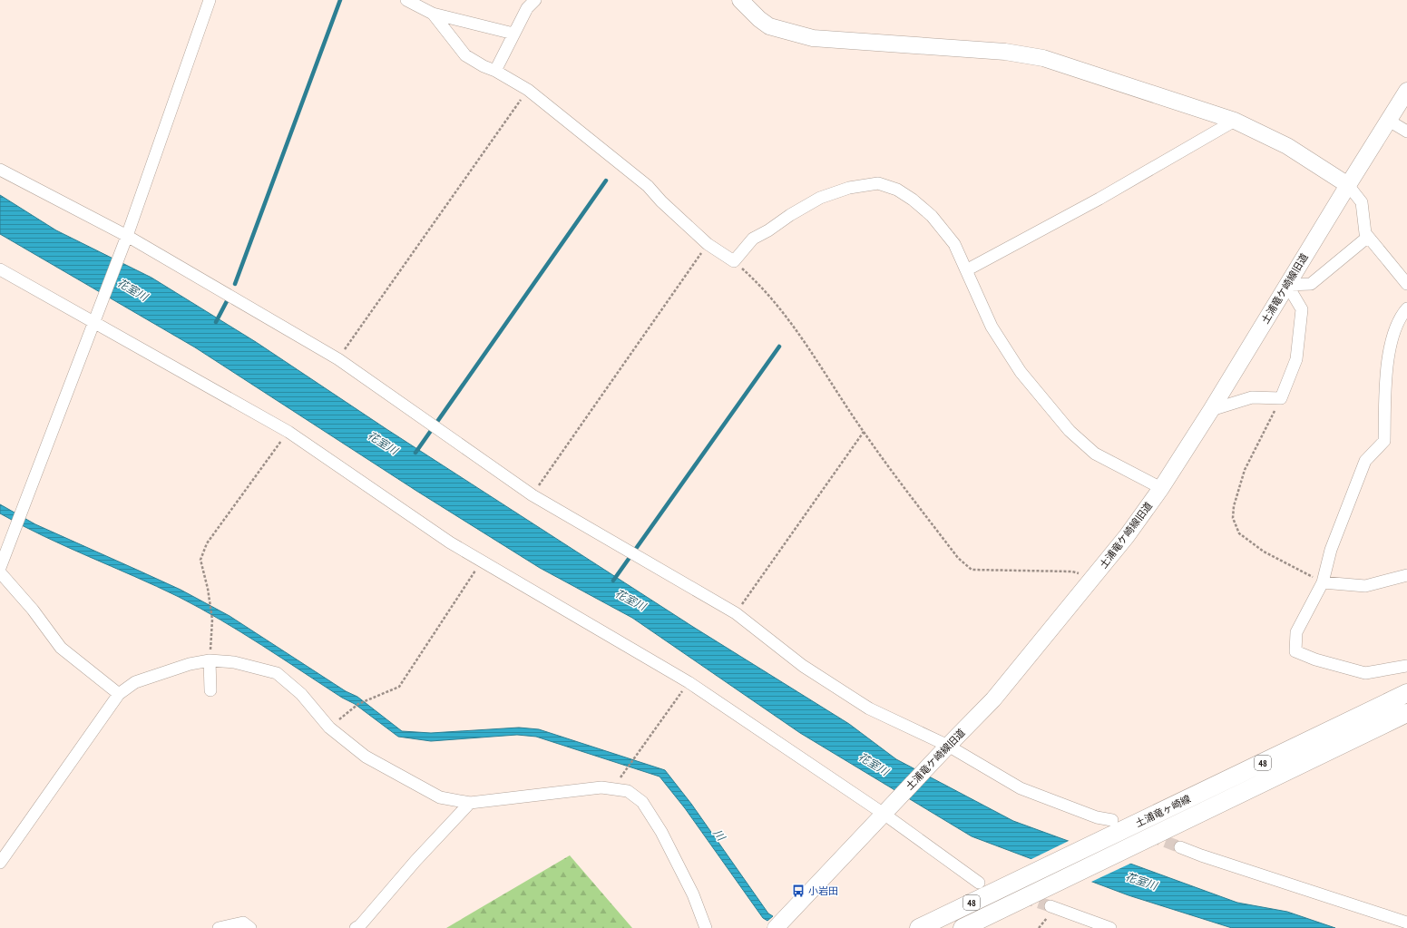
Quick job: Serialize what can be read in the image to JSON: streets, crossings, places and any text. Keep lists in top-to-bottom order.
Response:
{
  "streets": {
    "main road": ["48", "土浦竜ヶ崎線"],
    "street": ["土浦竜ケ崎線旧道"]
  },
  "water": ["花室川", "川"],
  "places": {
    "bus stop": ["小岩田"]
  }
}
